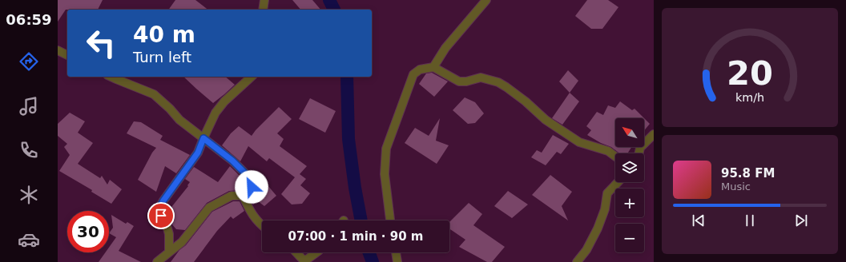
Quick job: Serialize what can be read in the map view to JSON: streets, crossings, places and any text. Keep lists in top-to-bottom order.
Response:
{
  "north": "top left",
  "page": {
    "tabs": "06:59",
    "turn": ["40 m", "Turn left"],
    "map_buttons": ["+", "−"],
    "song": ["95.8 FM", "Music"],
    "limit": "30",
    "trip": "07:00 · 1 min · 90 m",
    "gauge": ["20", "km/h"]
  }
}
